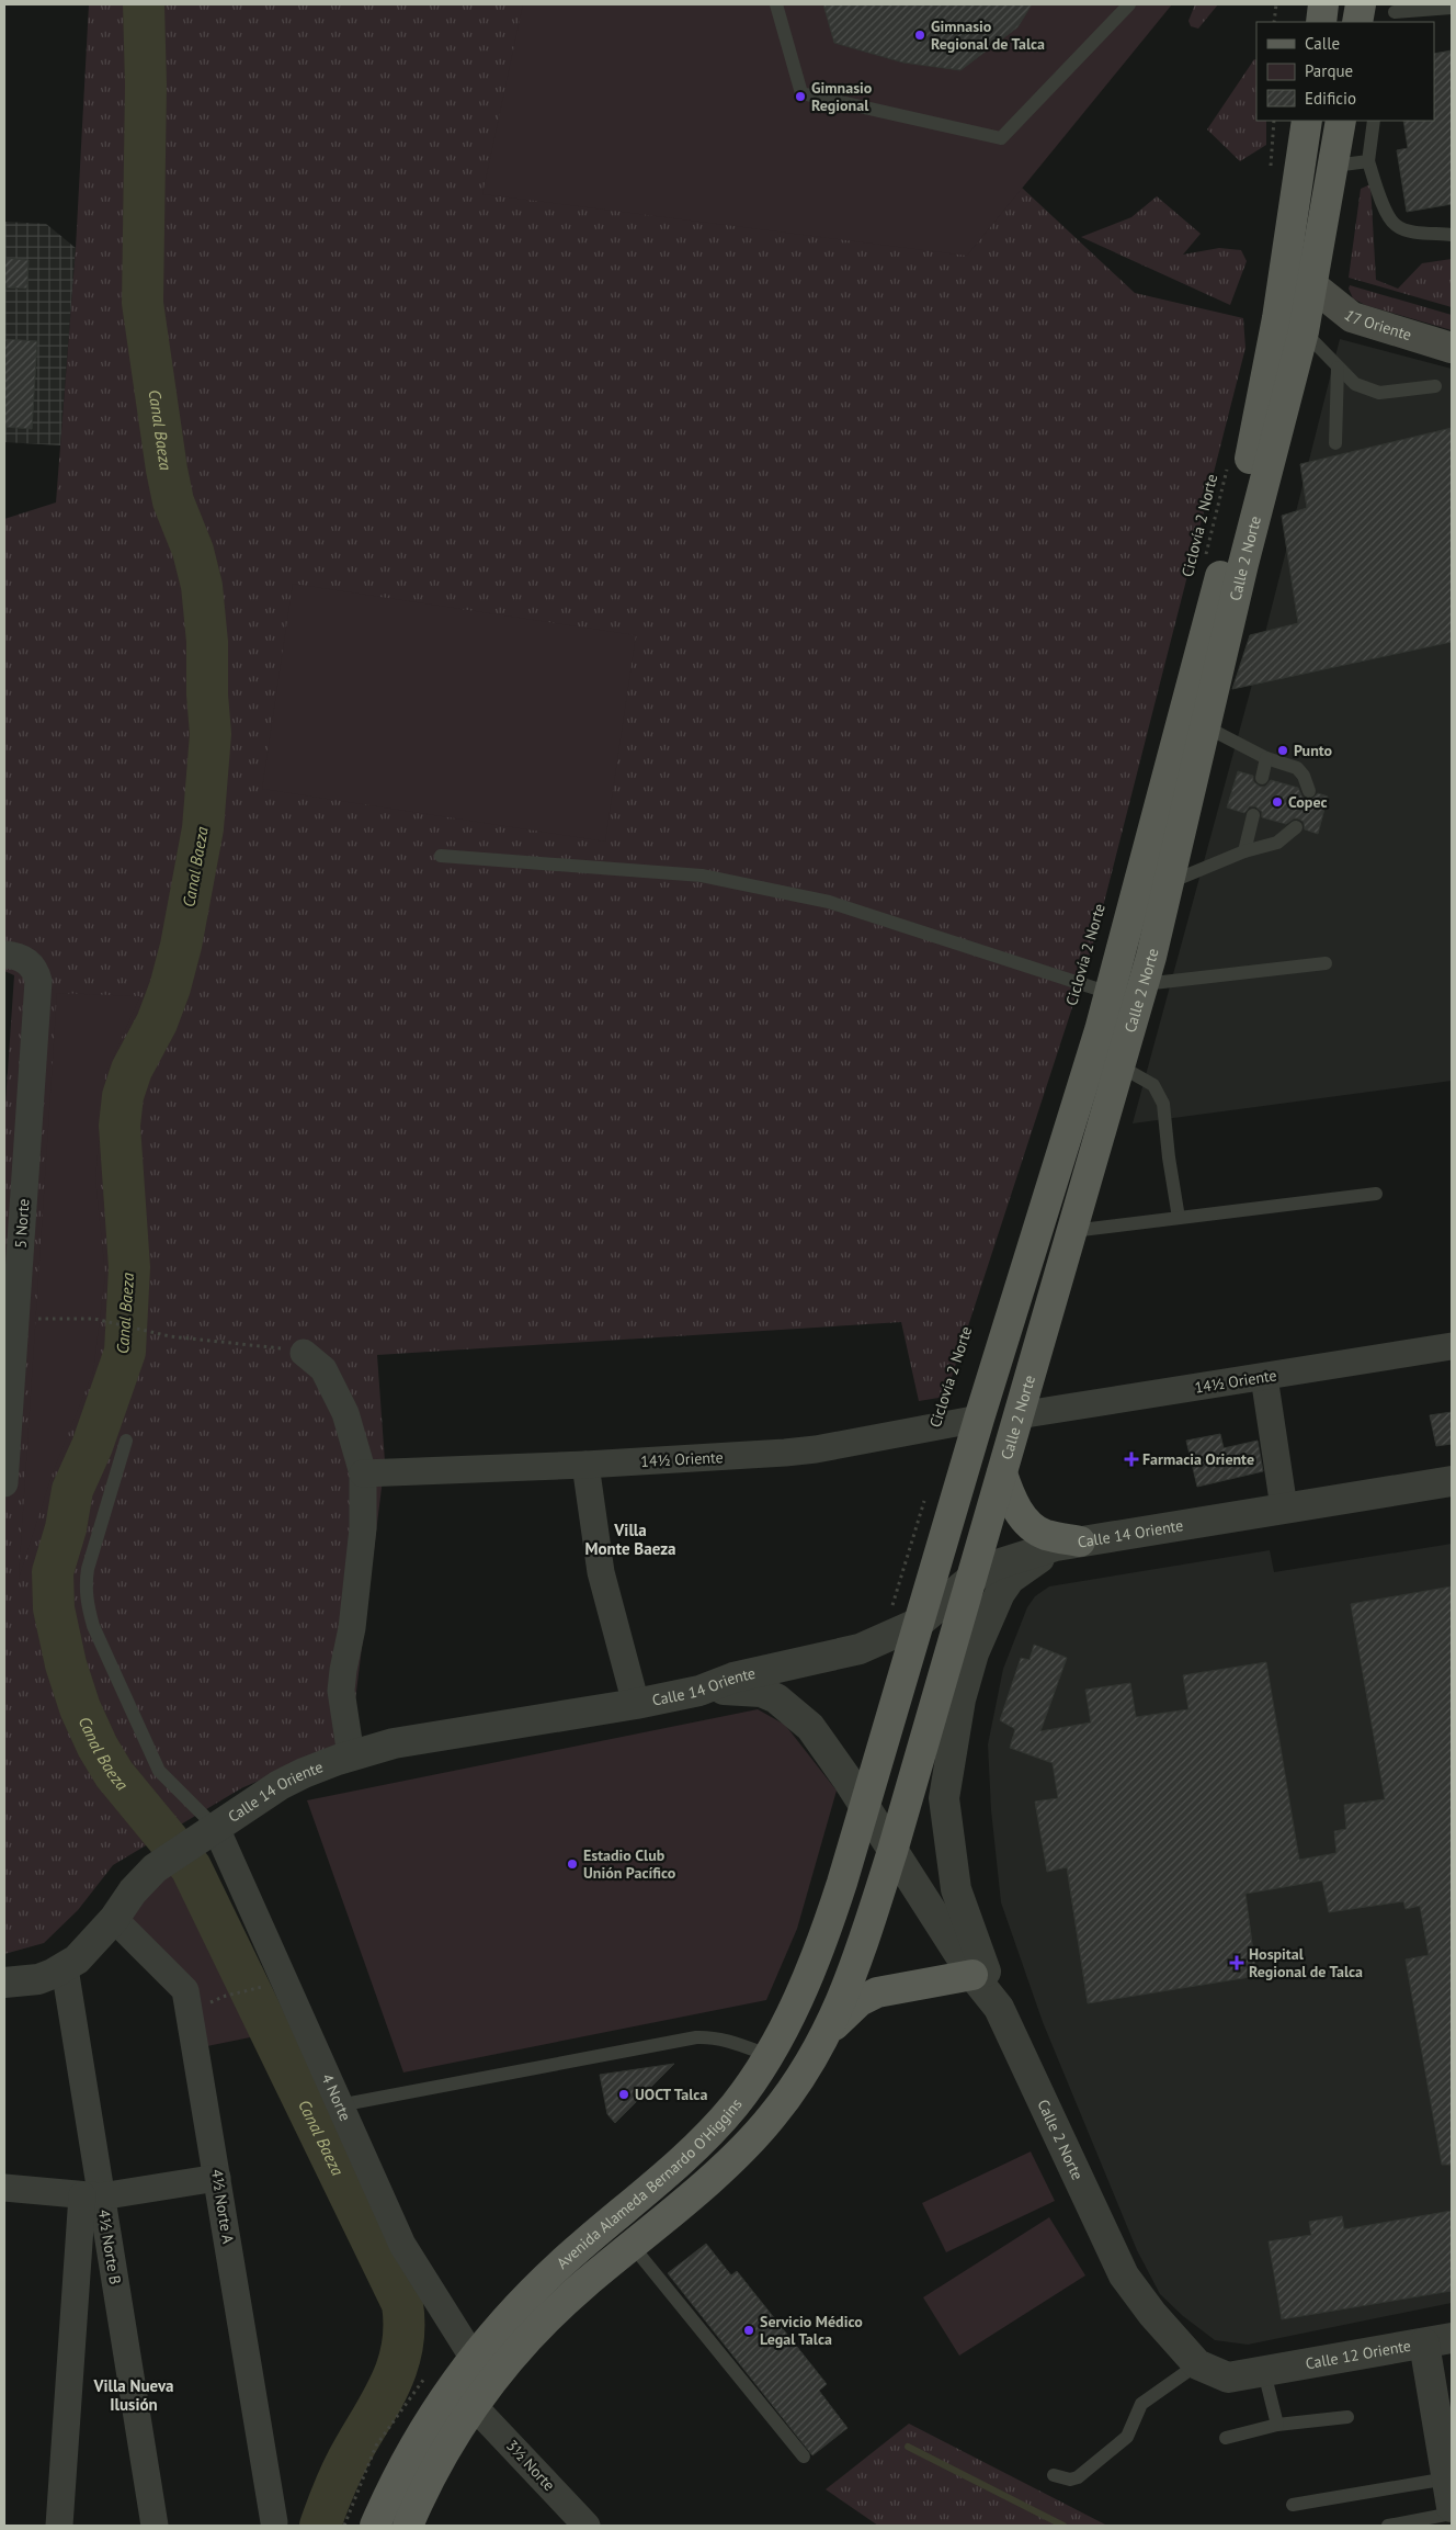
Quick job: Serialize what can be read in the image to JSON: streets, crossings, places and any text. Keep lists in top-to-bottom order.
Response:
{
  "streets": {
    "main road": ["17 Oriente", "Calle 2 Norte", "Avenida Alameda Bernardo O'Higgins"],
    "street": [
      "5 Norte",
      "14½ Oriente",
      "Calle 14 Oriente",
      "4 Norte",
      "4½ Norte A",
      "4½ Norte B",
      "Calle 12 Oriente",
      "3½ Norte"
    ],
    "path": ["Ciclovía 2 Norte"]
  },
  "crossings": [
    ["17 Oriente", "Calle 2 Norte"],
    ["Calle 2 Norte", "14½ Oriente"],
    ["Calle 2 Norte", "Calle 14 Oriente"],
    ["Calle 2 Norte", "Avenida Alameda Bernardo O'Higgins"],
    ["Calle 2 Norte", "Calle 12 Oriente"],
    ["Calle 14 Oriente", "4 Norte"],
    ["Calle 14 Oriente", "4½ Norte A"],
    ["Calle 14 Oriente", "4½ Norte B"],
    ["4 Norte", "Avenida Alameda Bernardo O'Higgins"],
    ["Avenida Alameda Bernardo O'Higgins", "3½ Norte"]
  ],
  "districts": ["Villa Monte Baeza", "Villa Nueva Ilusión"],
  "water": ["Canal Baeza"],
  "places": {
    "other": [
      "Gimnasio Regional de Talca",
      "Gimnasio Regional",
      "Punto",
      "Copec",
      "Estadio Club Unión Pacífico",
      "UOCT Talca",
      "Servicio Médico Legal Talca"
    ],
    "health": ["Farmacia Oriente", "Hospital Regional de Talca"]
  },
  "legend": ["Calle", "Parque", "Edificio"]
}
